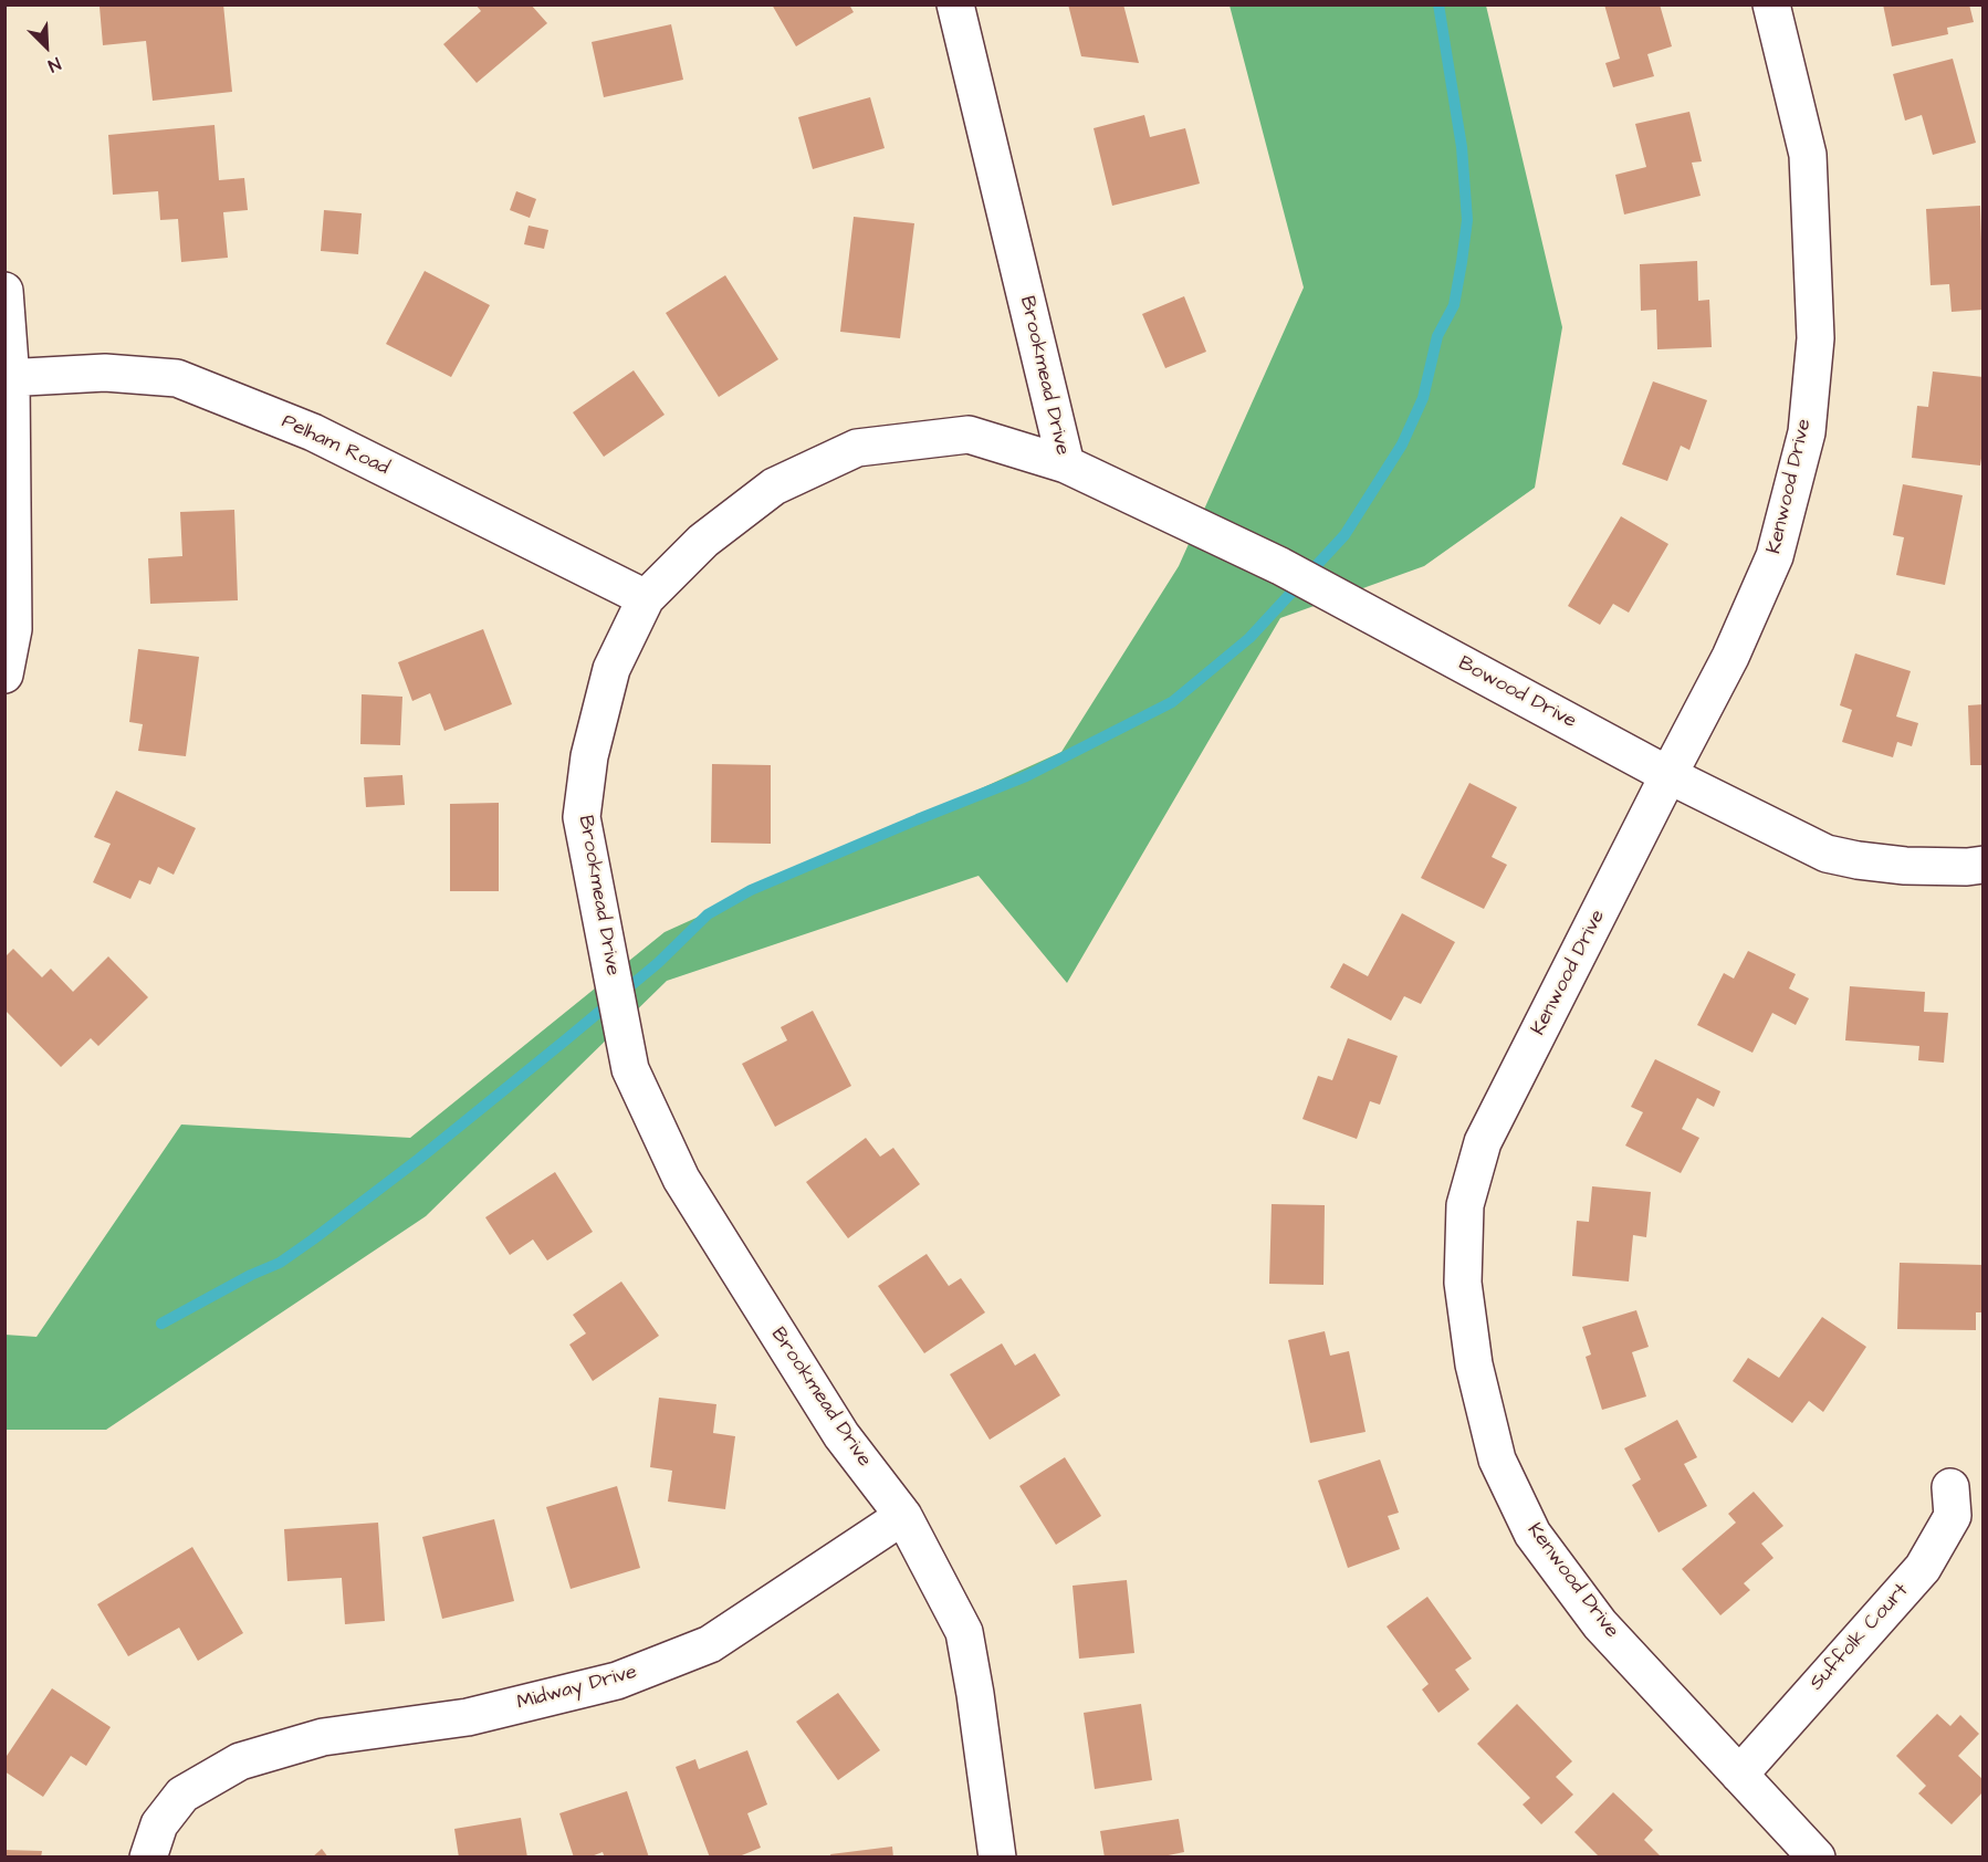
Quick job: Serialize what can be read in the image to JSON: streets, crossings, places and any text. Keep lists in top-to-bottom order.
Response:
{
  "streets": {
    "street": [
      "Brookmead Drive",
      "Pelham Road",
      "Kenwood Drive",
      "Bowood Drive",
      "Suffolk Court",
      "Midway Drive"
    ]
  },
  "crossings": [
    ["Brookmead Drive", "Pelham Road"],
    ["Brookmead Drive", "Bowood Drive"],
    ["Brookmead Drive", "Midway Drive"],
    ["Kenwood Drive", "Bowood Drive"],
    ["Kenwood Drive", "Suffolk Court"]
  ],
  "north": "bottom right"
}
